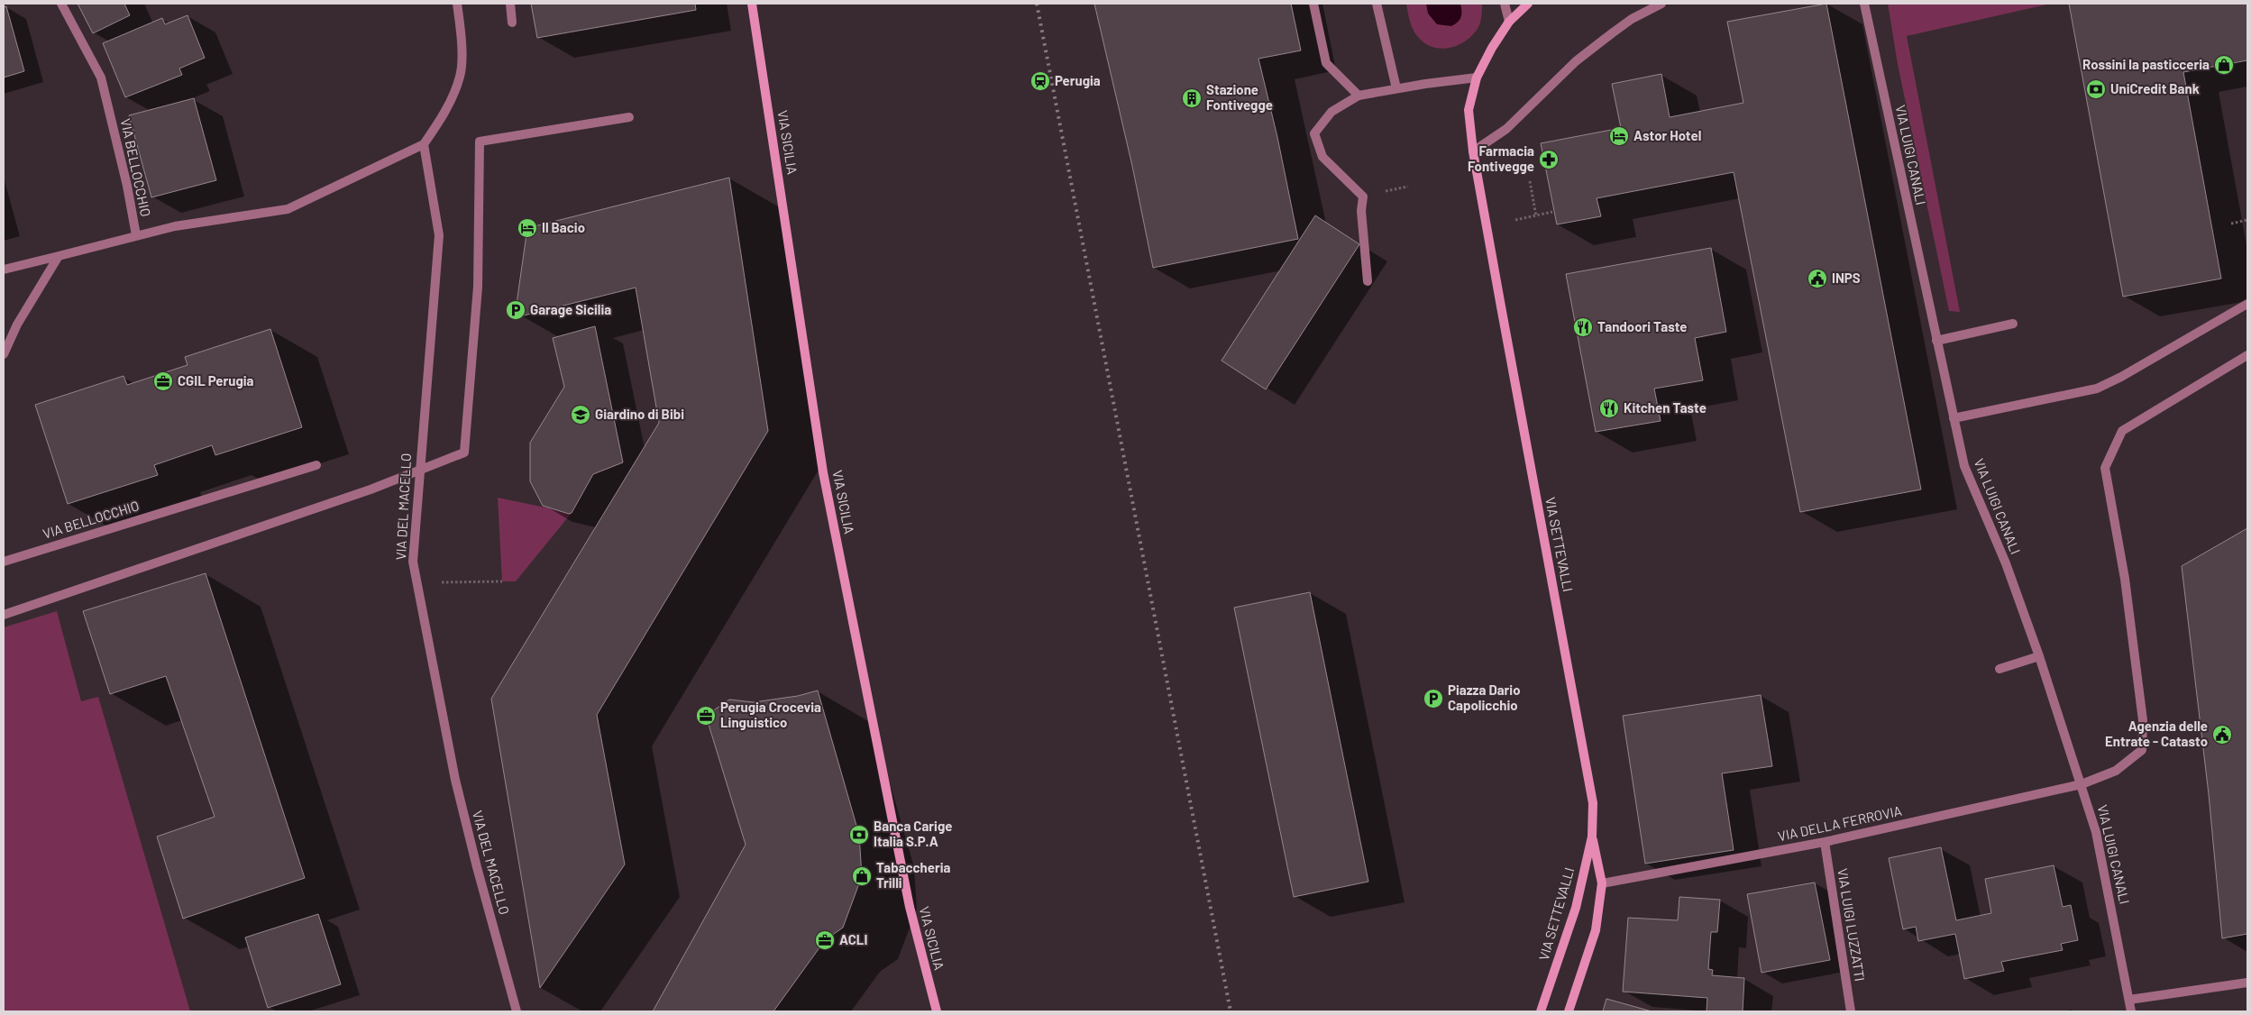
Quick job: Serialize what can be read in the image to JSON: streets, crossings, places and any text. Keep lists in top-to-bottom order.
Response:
{
  "streets": {
    "main road": ["VIA SICILIA", "VIA SETTEVALLI"],
    "street": [
      "VIA LUIGI CANALI",
      "VIA BELLOCCHIO",
      "VIA DEL MACELLO",
      "VIA DELLA FERROVIA",
      "VIA LUIGI LUZZATTI"
    ]
  },
  "crossings": [
    ["VIA LUIGI CANALI", "VIA DELLA FERROVIA"],
    ["VIA DELLA FERROVIA", "VIA LUIGI LUZZATTI"]
  ],
  "places": {
    "shop": ["Rossini la pasticceria", "Tabaccheria Trilli"],
    "station": ["Perugia"],
    "bank": ["UniCredit Bank", "Banca Carige Italia S.P.A"],
    "building": ["Stazione Fontivegge"],
    "hotel": ["Astor Hotel", "Il Bacio"],
    "pharmacy": ["Farmacia Fontivegge"],
    "public building": ["INPS", "Agenzia delle Entrate - Catasto"],
    "parking": ["Garage Sicilia", "Piazza Dario Capolicchio"],
    "restaurant": ["Tandoori Taste", "Kitchen Taste"],
    "office": ["CGIL Perugia", "Perugia Crocevia Linguistico", "ACLI"],
    "school or university": ["Giardino di Bibi"]
  }
}
